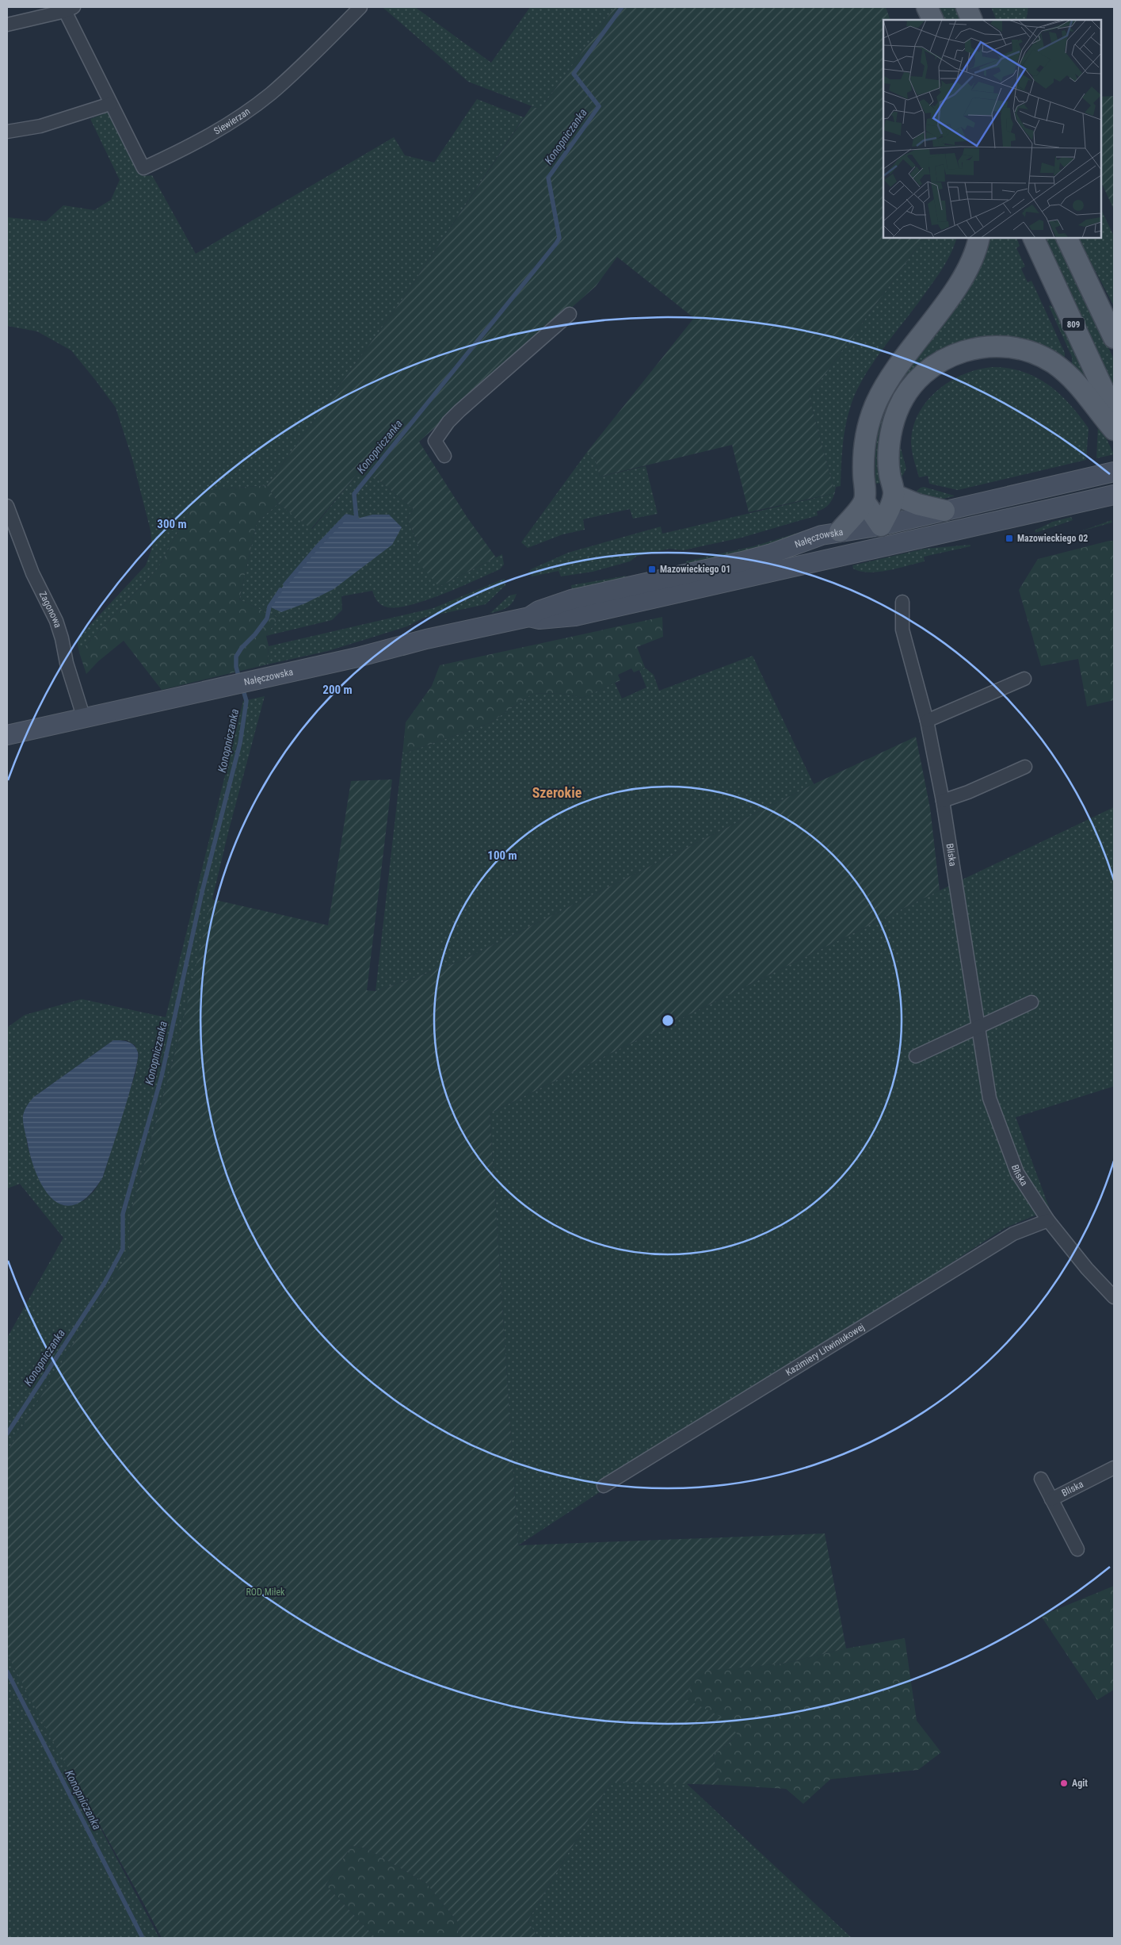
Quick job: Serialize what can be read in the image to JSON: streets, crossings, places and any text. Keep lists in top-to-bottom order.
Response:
{
  "streets": {
    "main road": ["809", "Nałęczowska"],
    "street": [
      "Siewierzan",
      "Zagonowa",
      "Bliska",
      "Kazimiery Litwiniukowej"
    ]
  },
  "crossings": [
    ["Nałęczowska", "Zagonowa"],
    ["Bliska", "Kazimiery Litwiniukowej"]
  ],
  "districts": ["Szerokie"],
  "water": ["Konopniczanka"],
  "parks": ["ROD Miłek"],
  "places": {
    "transit": ["Mazowieckiego 02", "Mazowieckiego 01"],
    "other": ["Agit"]
  },
  "rings": ["300 m", "200 m", "100 m"]
}
